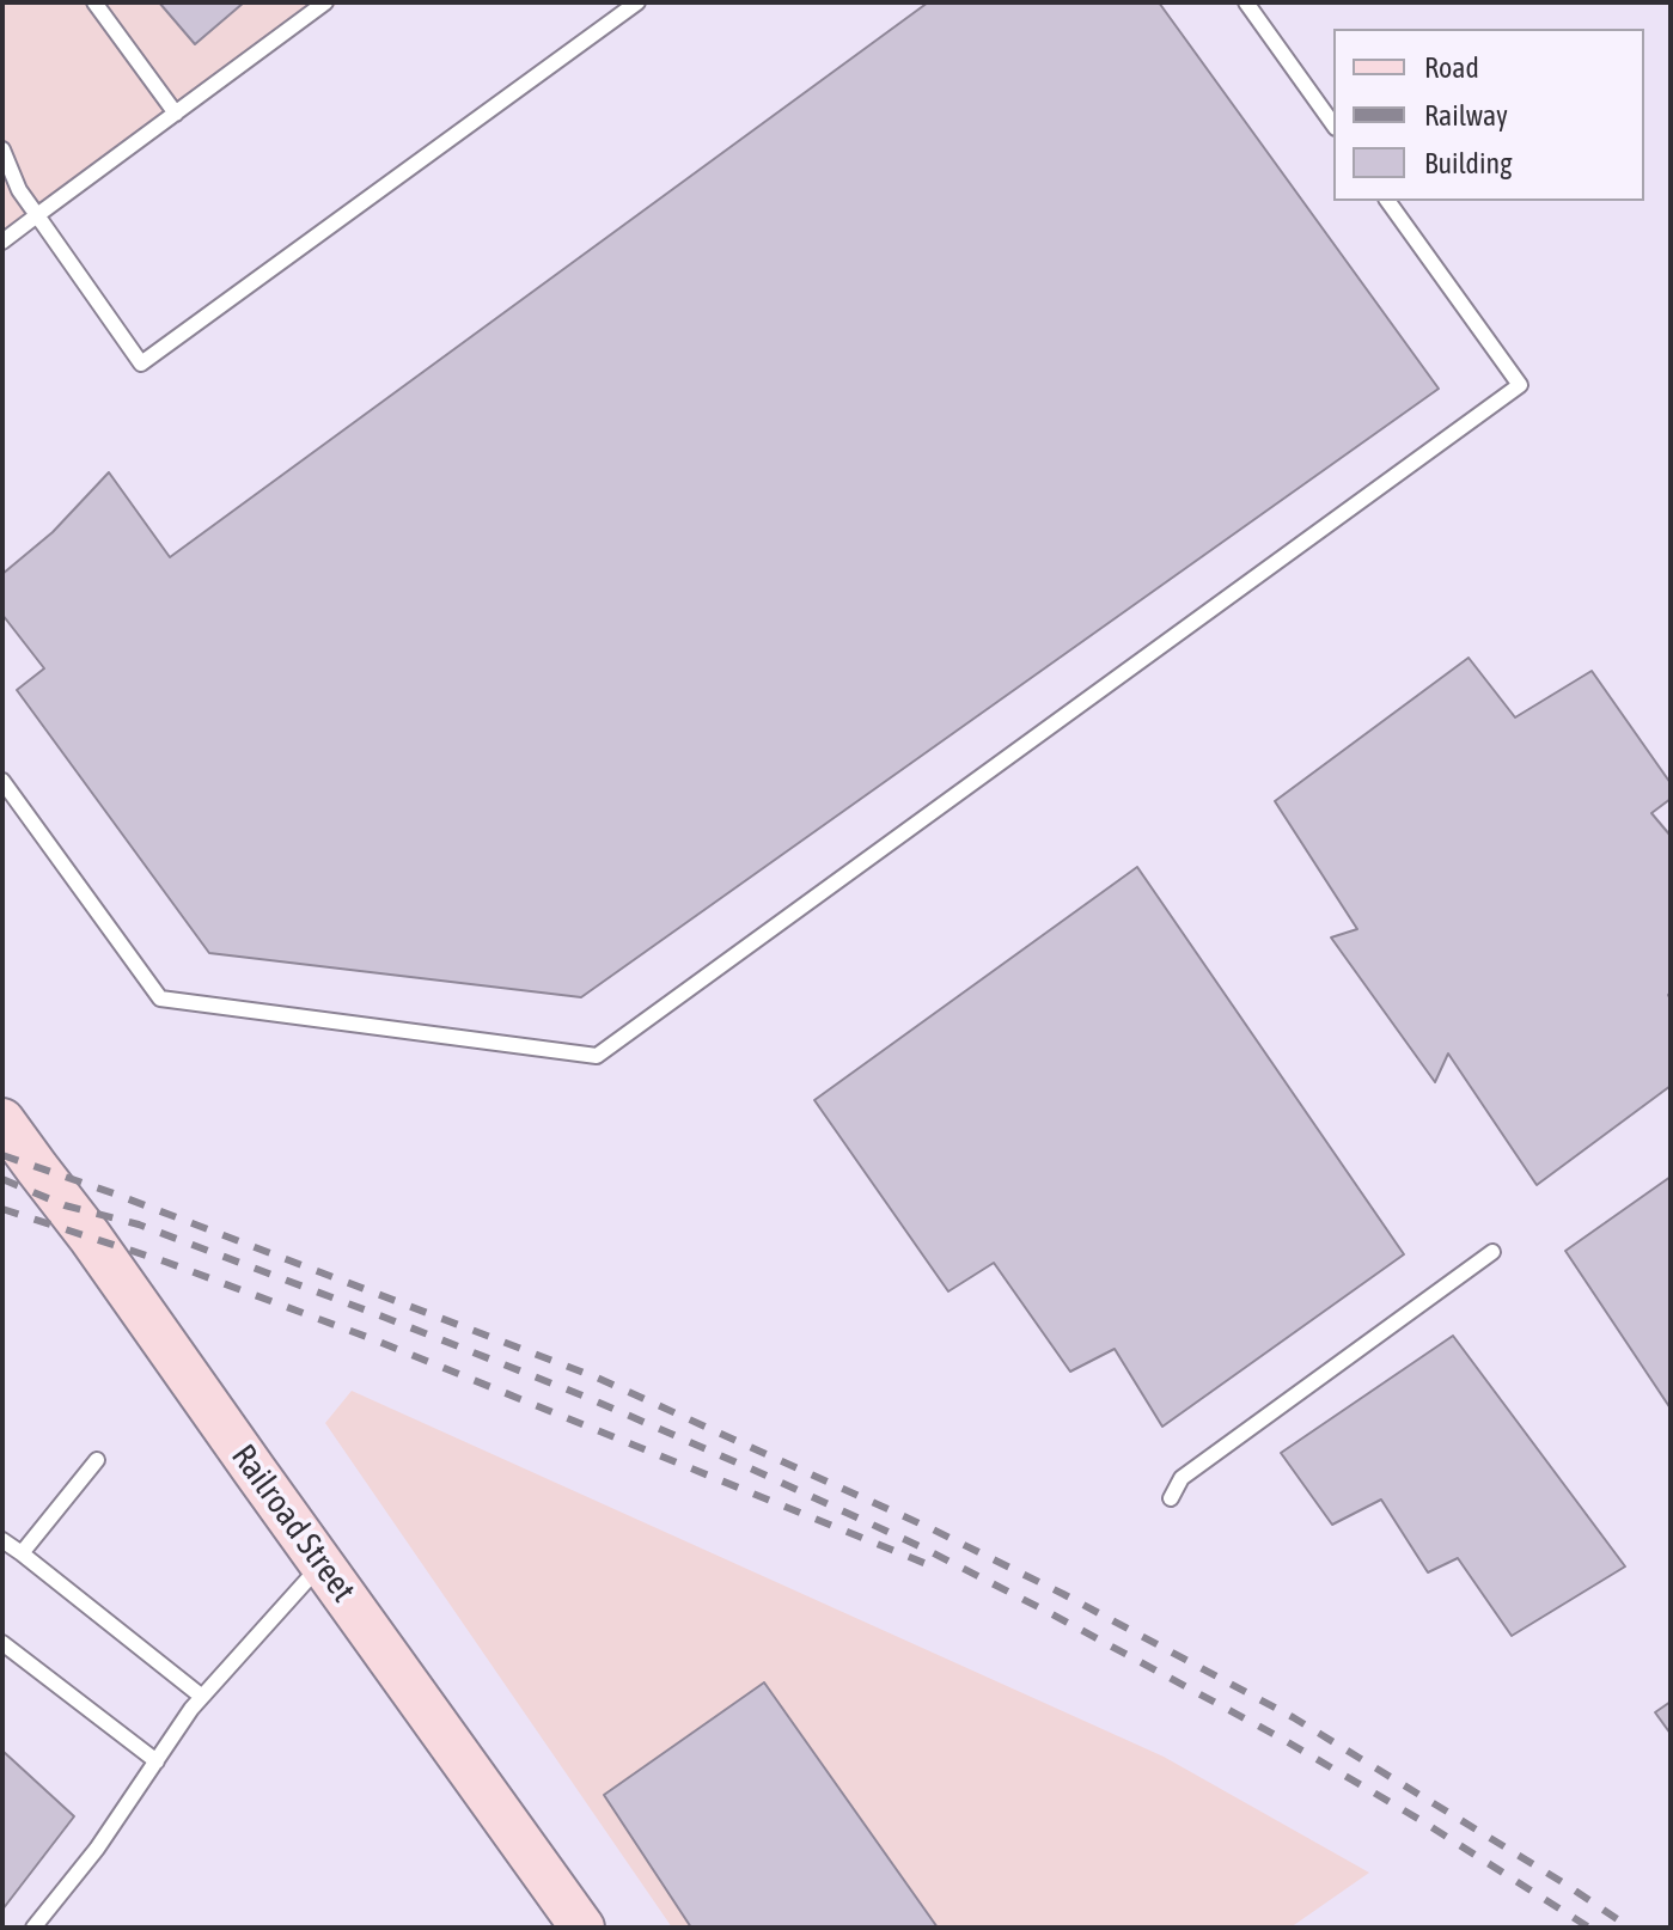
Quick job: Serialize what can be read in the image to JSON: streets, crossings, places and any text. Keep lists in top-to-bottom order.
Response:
{
  "streets": {
    "main road": ["Railroad Street"]
  },
  "legend": ["Road", "Railway", "Building"]
}
